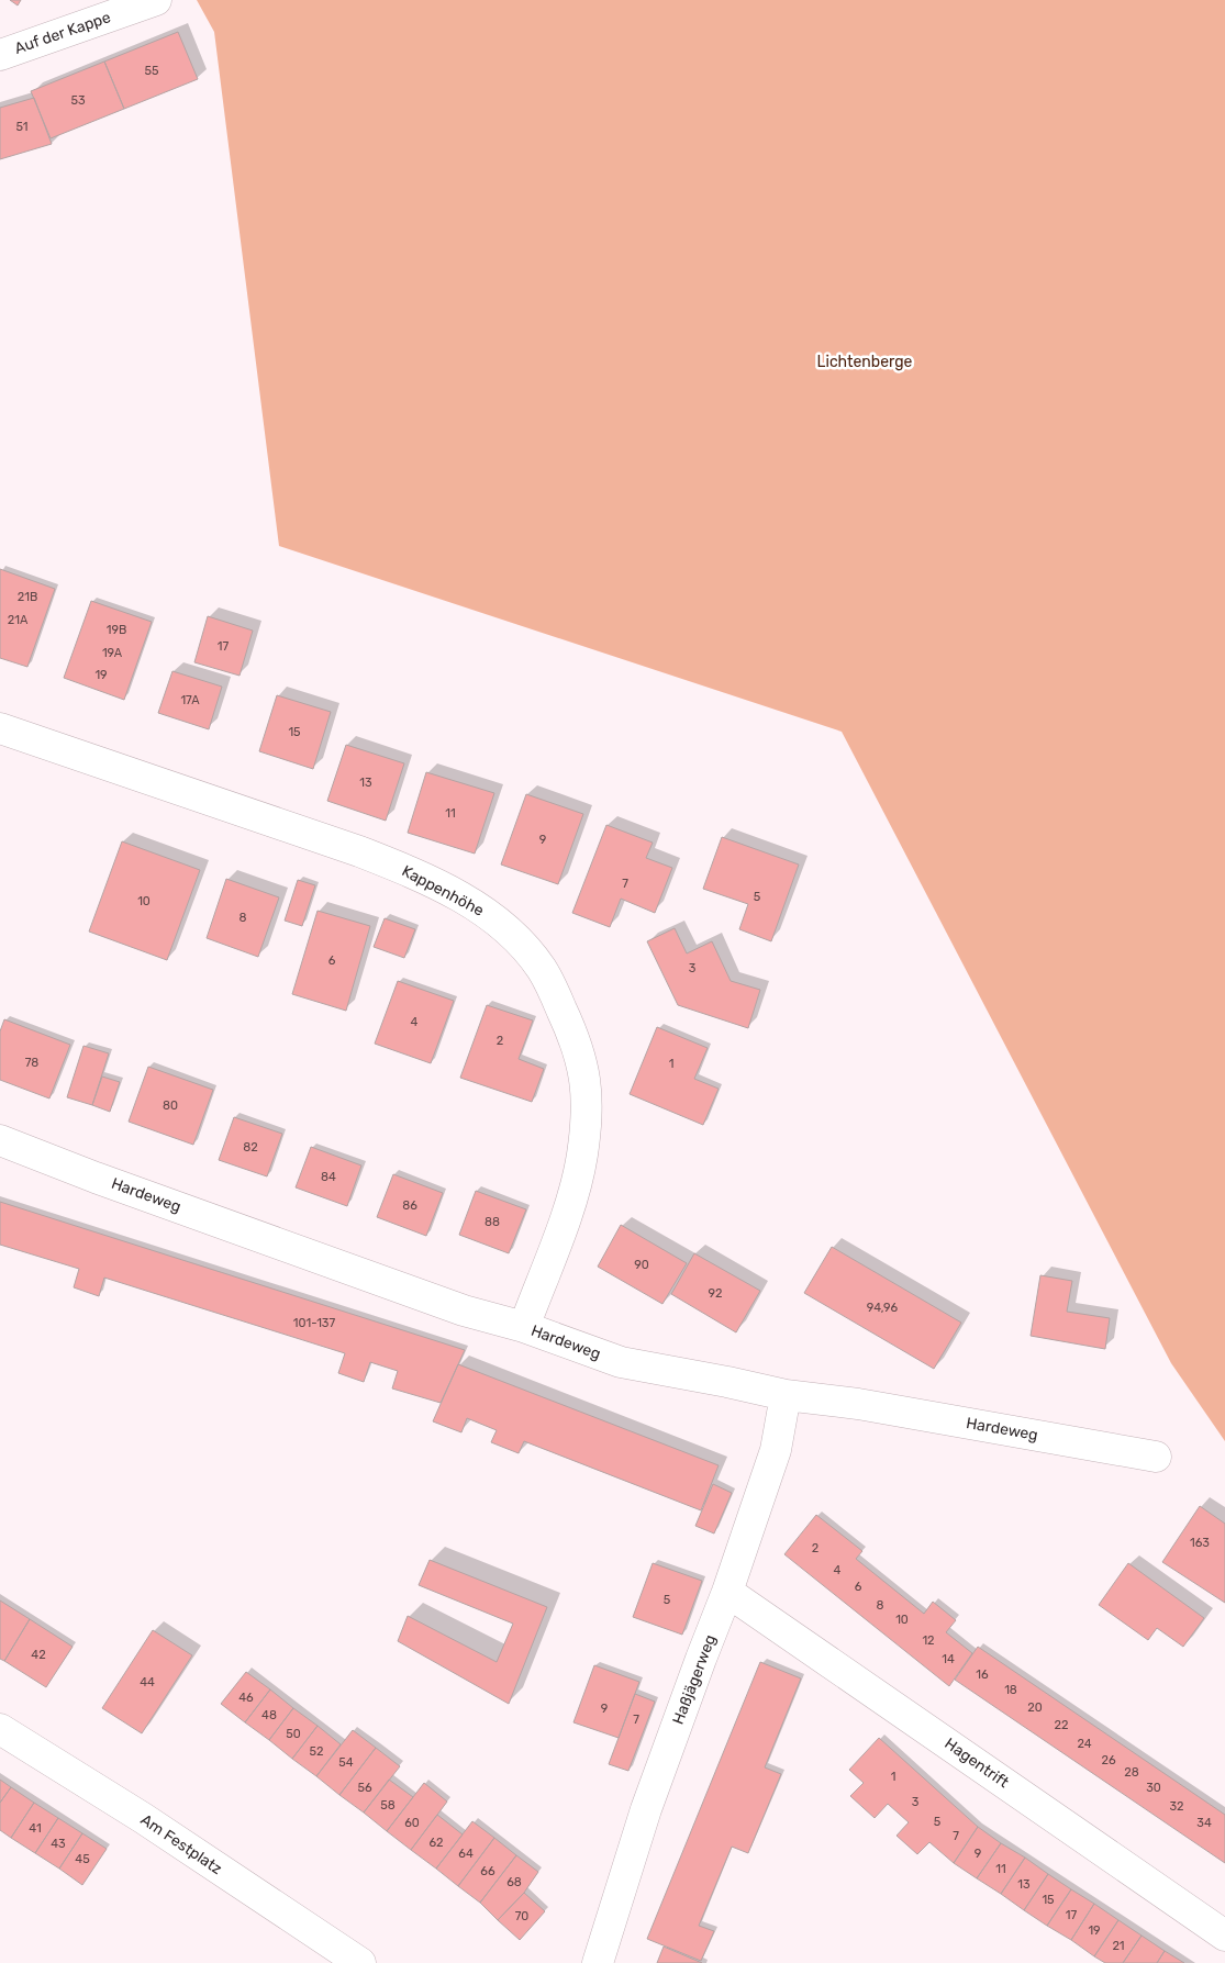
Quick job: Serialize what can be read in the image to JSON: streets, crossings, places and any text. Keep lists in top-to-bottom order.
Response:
{
  "streets": {
    "street": [
      "Auf der Kappe",
      "Kappenhöhe",
      "Hardeweg",
      "Haßjägerweg",
      "Hagentrift",
      "Am Festplatz"
    ]
  },
  "crossings": [
    ["Kappenhöhe", "Hardeweg"],
    ["Hardeweg", "Haßjägerweg"],
    ["Haßjägerweg", "Hagentrift"]
  ],
  "parks": ["Lichtenberge"],
  "house_numbers": [
    "55",
    "53",
    "51",
    "21B",
    "21A",
    "19B",
    "17",
    "19A",
    "19",
    "17A",
    "15",
    "13",
    "11",
    "9",
    "7",
    "5",
    "10",
    "8",
    "6",
    "3",
    "4",
    "2",
    "78",
    "1",
    "80",
    "82",
    "84",
    "86",
    "88",
    "90",
    "92",
    "94,96",
    "101-137",
    "163",
    "2",
    "4",
    "6",
    "5",
    "8",
    "10",
    "12",
    "42",
    "14",
    "16",
    "44",
    "18",
    "46",
    "20",
    "9",
    "48",
    "7",
    "22",
    "50",
    "24",
    "52",
    "26",
    "54",
    "28",
    "1",
    "56",
    "30",
    "3",
    "58",
    "32",
    "5",
    "60",
    "34",
    "41",
    "7",
    "62",
    "43",
    "64",
    "9",
    "45",
    "11",
    "66",
    "68",
    "13",
    "15",
    "17",
    "70",
    "19",
    "21"
  ]
}
